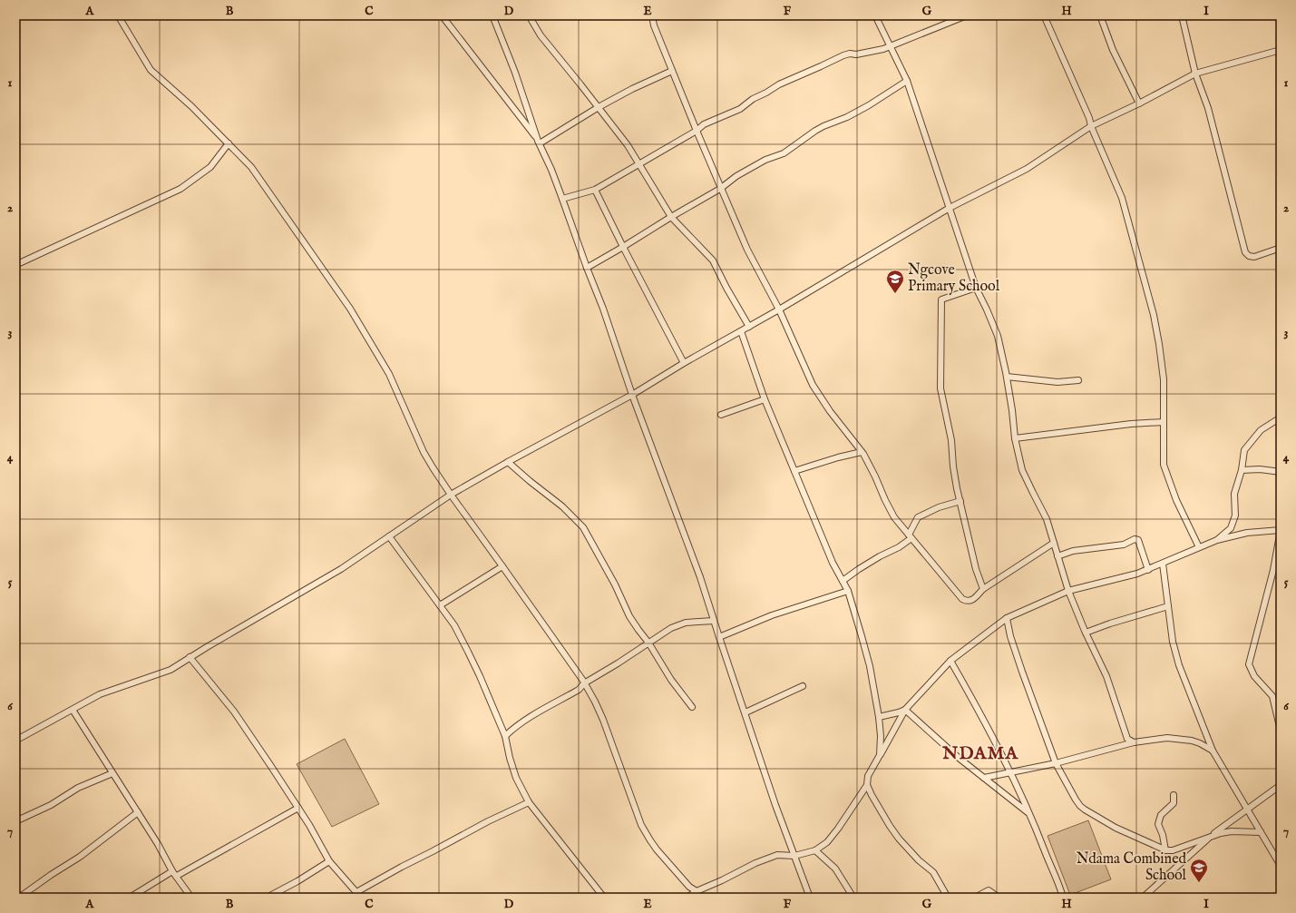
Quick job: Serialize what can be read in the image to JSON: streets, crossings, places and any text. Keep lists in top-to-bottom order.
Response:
{
  "districts": ["NDAMA"],
  "places": {
    "school or university": ["Ngcove Primary School", "Ndama Combined School"]
  },
  "grid": {
    "columns": [
      "A",
      "B",
      "C",
      "D",
      "E",
      "F",
      "G",
      "H",
      "I"
    ],
    "rows": [
      "1",
      "2",
      "3",
      "4",
      "5",
      "6",
      "7"
    ]
  }
}
